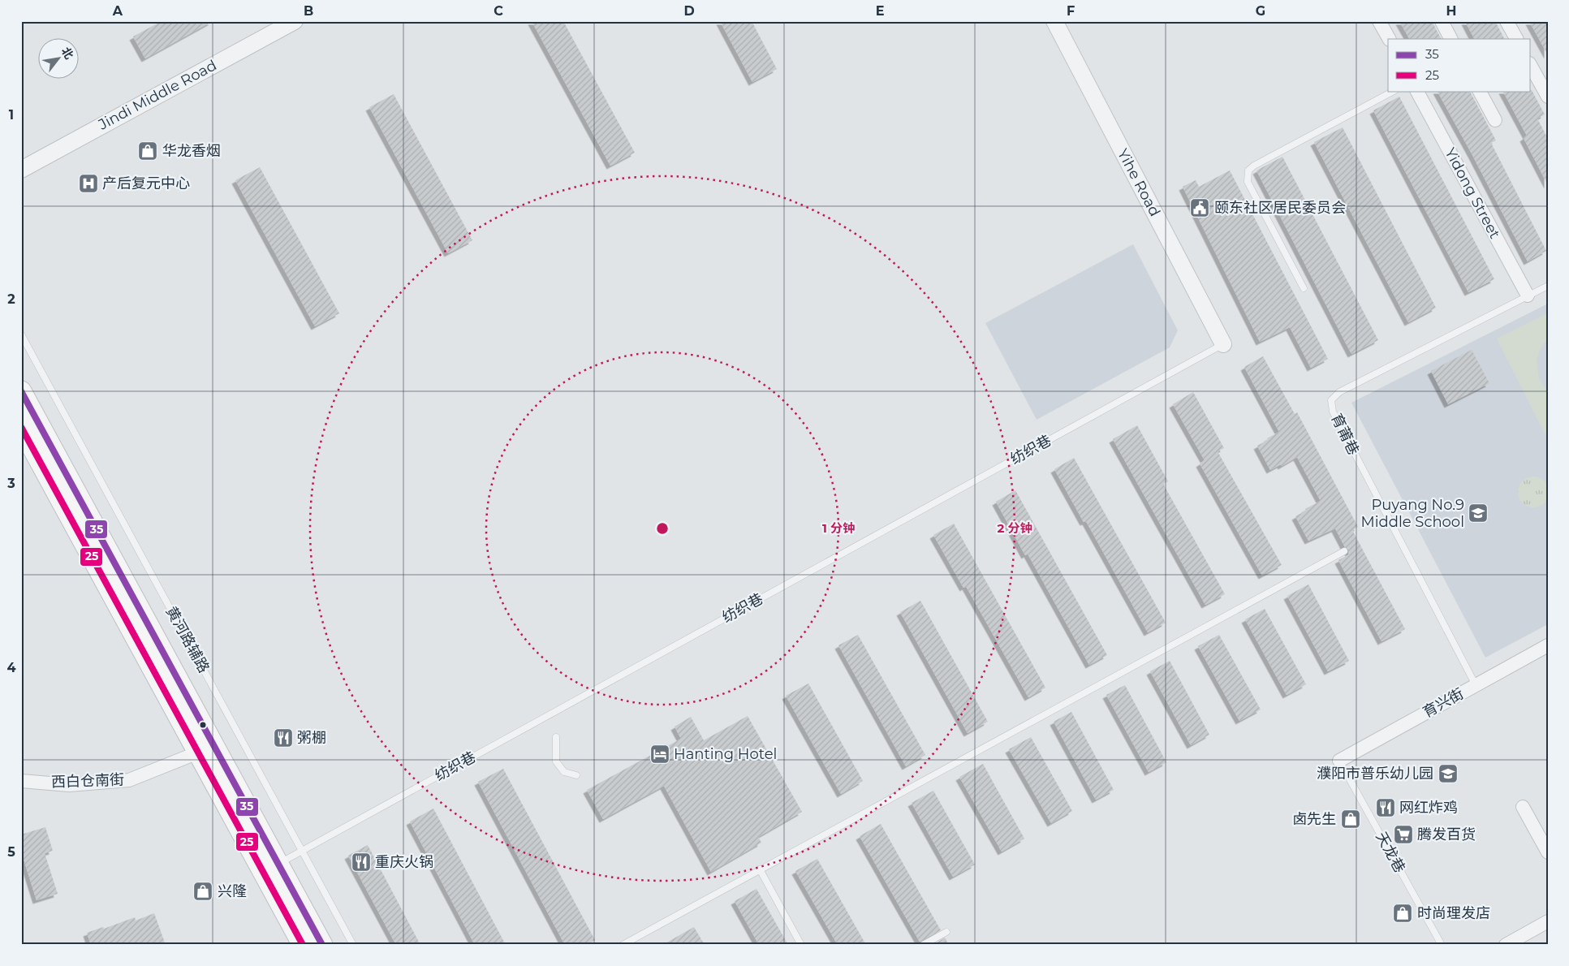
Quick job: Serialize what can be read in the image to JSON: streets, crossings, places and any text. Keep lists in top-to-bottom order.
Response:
{
  "streets": {
    "street": [
      "Jindi Middle Road",
      "Yihe Road",
      "Yidong Street",
      "育兴街",
      "西白仓南街"
    ],
    "lane": [
      "育莆巷",
      "纺织巷",
      "黄河路辅路",
      "天龙巷"
    ]
  },
  "crossings": [
    ["Yihe Road", "纺织巷"],
    ["Yidong Street", "育莆巷"],
    ["育莆巷", "育兴街"],
    ["纺织巷", "黄河路辅路"],
    ["育兴街", "天龙巷"]
  ],
  "places": {
    "shop": [
      "华龙香烟",
      "卤先生",
      "兴隆",
      "时尚理发店"
    ],
    "hospital": ["产后复元中心"],
    "public building": ["颐东社区居民委员会"],
    "school or university": ["Puyang No.9 Middle School", "濮阳市普乐幼儿园"],
    "restaurant": ["粥棚", "网红炸鸡", "重庆火锅"],
    "hotel": ["Hanting Hotel"],
    "supermarket": ["腾发百货"]
  },
  "lines": ["transit line 35", "transit line 25"],
  "legend": ["35", "25"],
  "north": "top right",
  "grid": {
    "columns": [
      "A",
      "B",
      "C",
      "D",
      "E",
      "F",
      "G",
      "H"
    ],
    "rows": [
      "1",
      "2",
      "3",
      "4",
      "5"
    ]
  },
  "rings": ["1 分钟", "2 分钟"]
}
